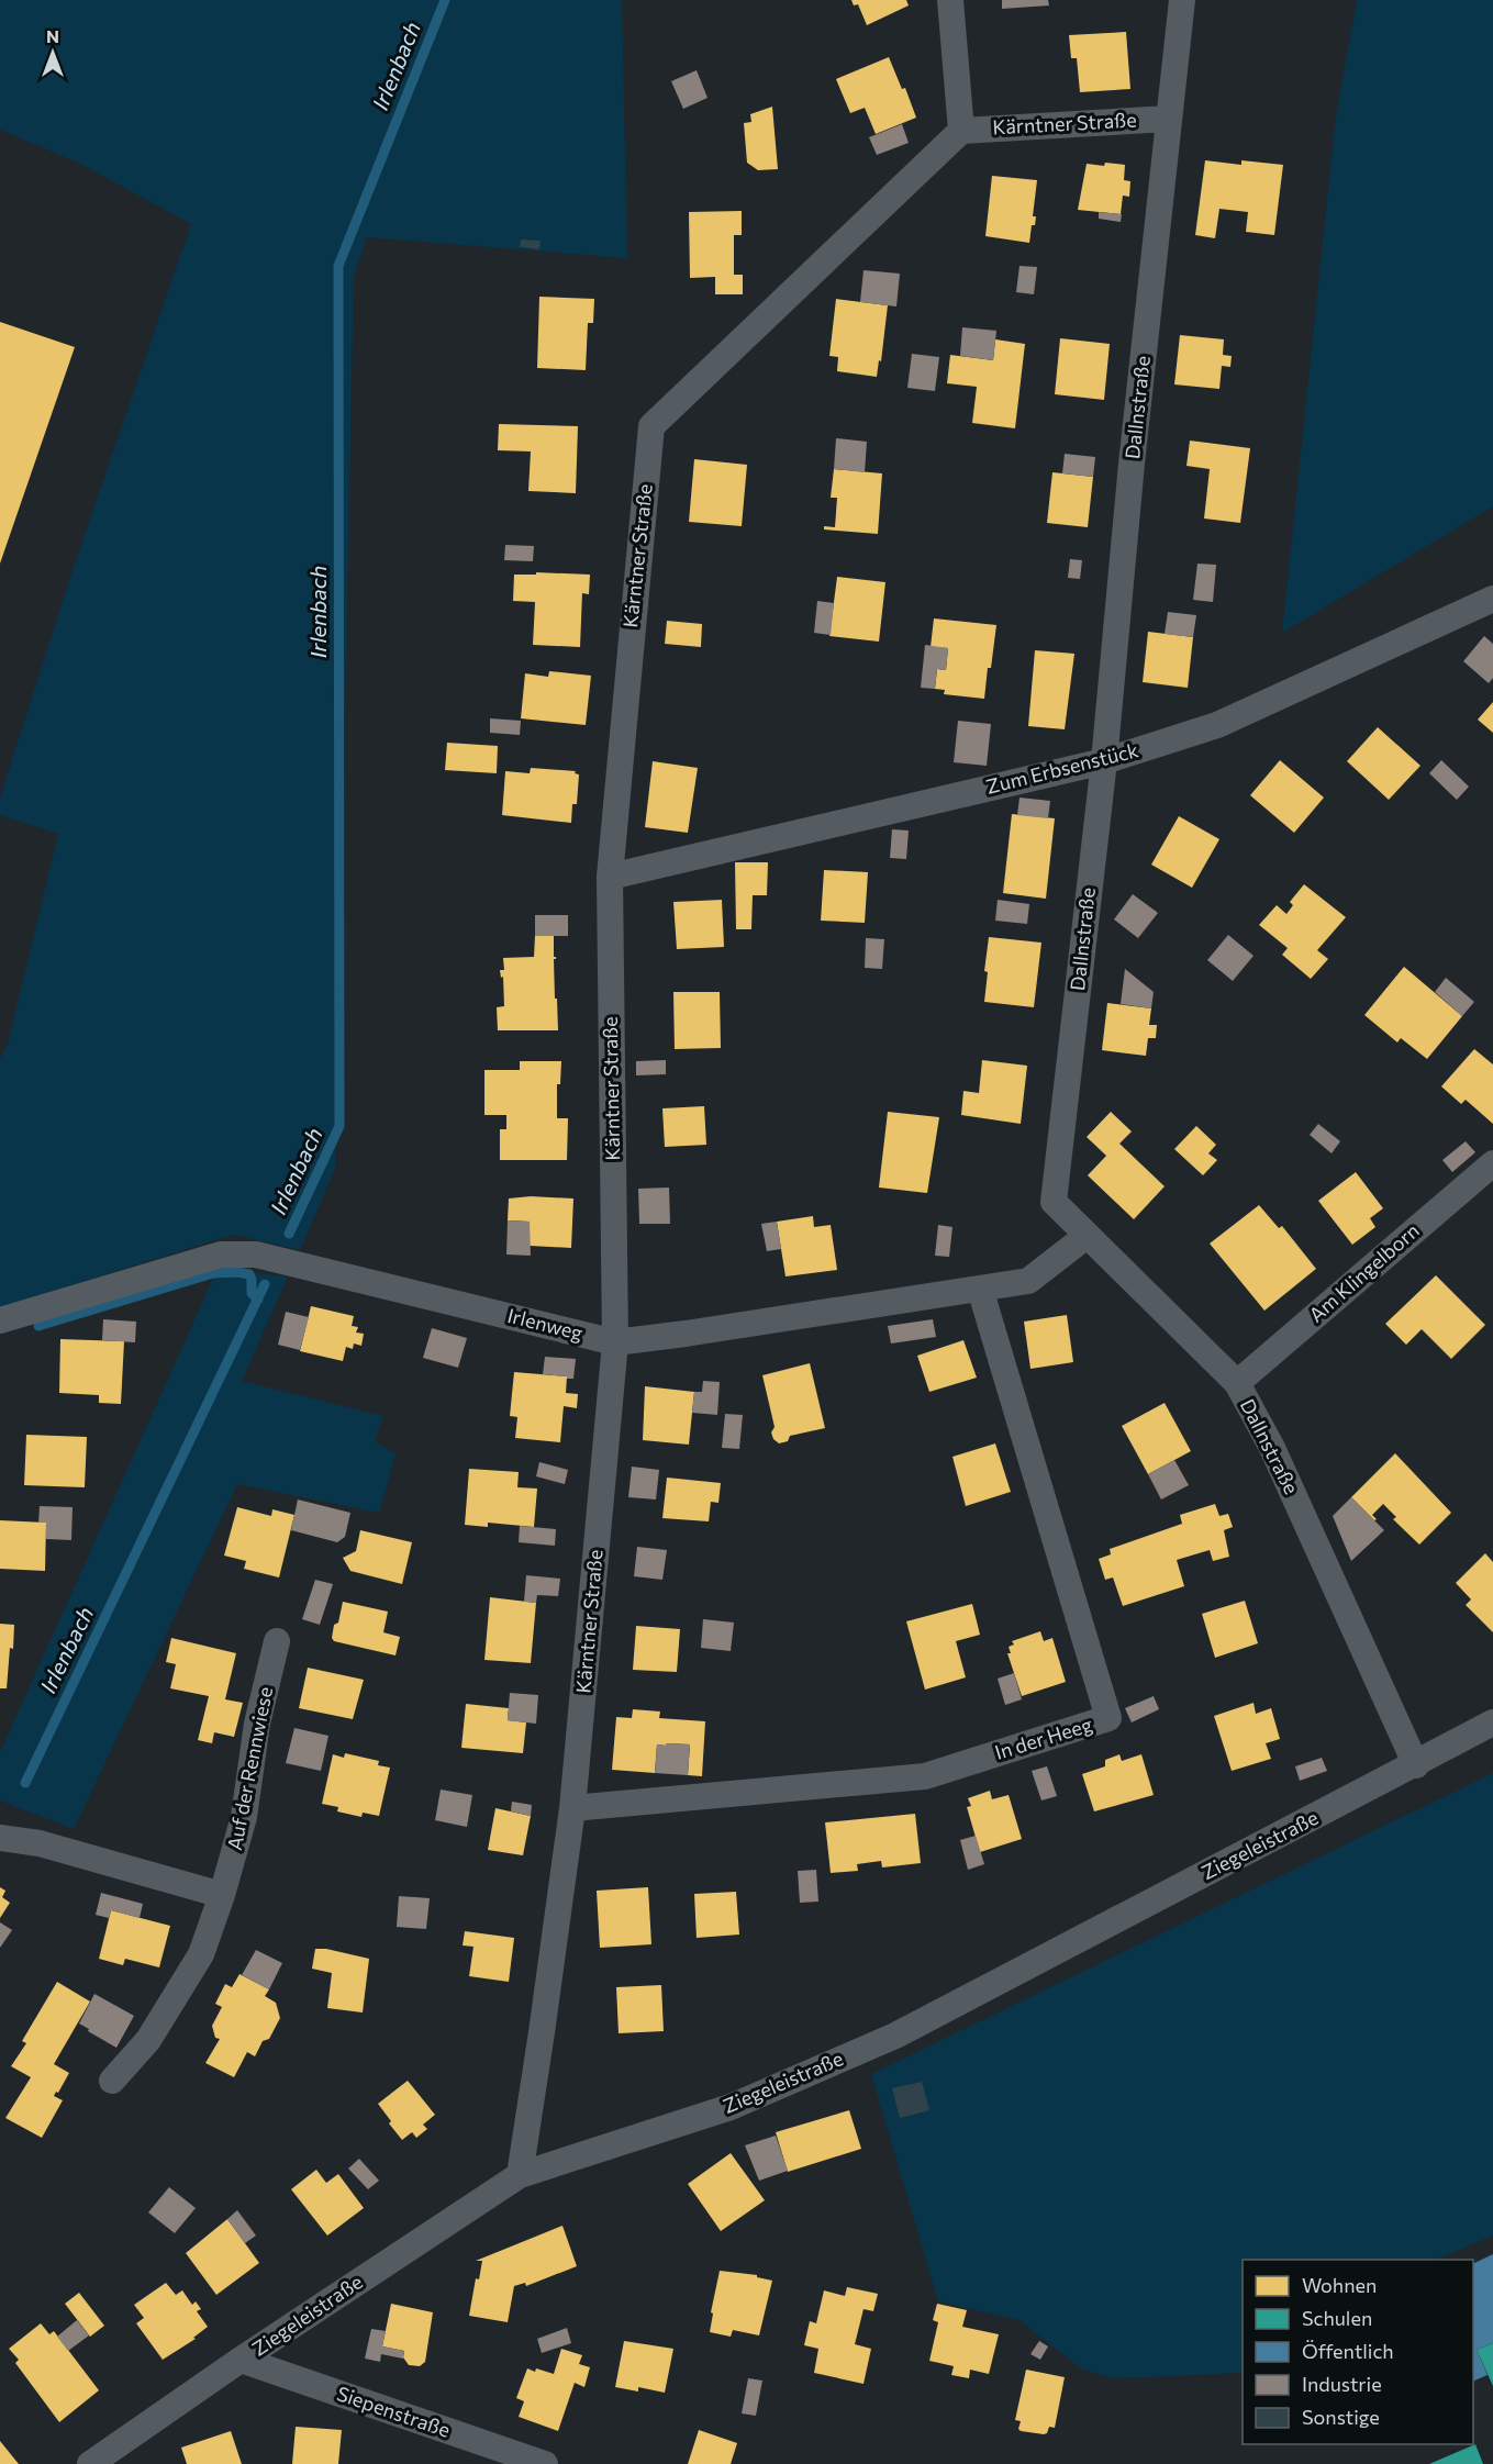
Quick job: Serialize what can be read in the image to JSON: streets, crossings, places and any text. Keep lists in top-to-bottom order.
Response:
{
  "streets": {
    "street": [
      "Kärntner Straße",
      "Dallnstraße",
      "Zum Erbsenstück",
      "Am Klingelborn",
      "Irlenweg",
      "In der Heeg",
      "Auf der Rennwiese",
      "Ziegeleistraße",
      "Siepenstraße"
    ]
  },
  "crossings": [
    ["Kärntner Straße", "Dallnstraße"],
    ["Kärntner Straße", "Zum Erbsenstück"],
    ["Kärntner Straße", "Irlenweg"],
    ["Kärntner Straße", "In der Heeg"],
    ["Kärntner Straße", "Ziegeleistraße"],
    ["Dallnstraße", "Zum Erbsenstück"],
    ["Dallnstraße", "Am Klingelborn"],
    ["Dallnstraße", "Irlenweg"],
    ["Dallnstraße", "Ziegeleistraße"],
    ["Irlenweg", "In der Heeg"],
    ["Ziegeleistraße", "Siepenstraße"]
  ],
  "water": ["Irlenbach"],
  "legend": [
    "Wohnen",
    "Schulen",
    "Öffentlich",
    "Industrie",
    "Sonstige"
  ],
  "north": "top"
}
